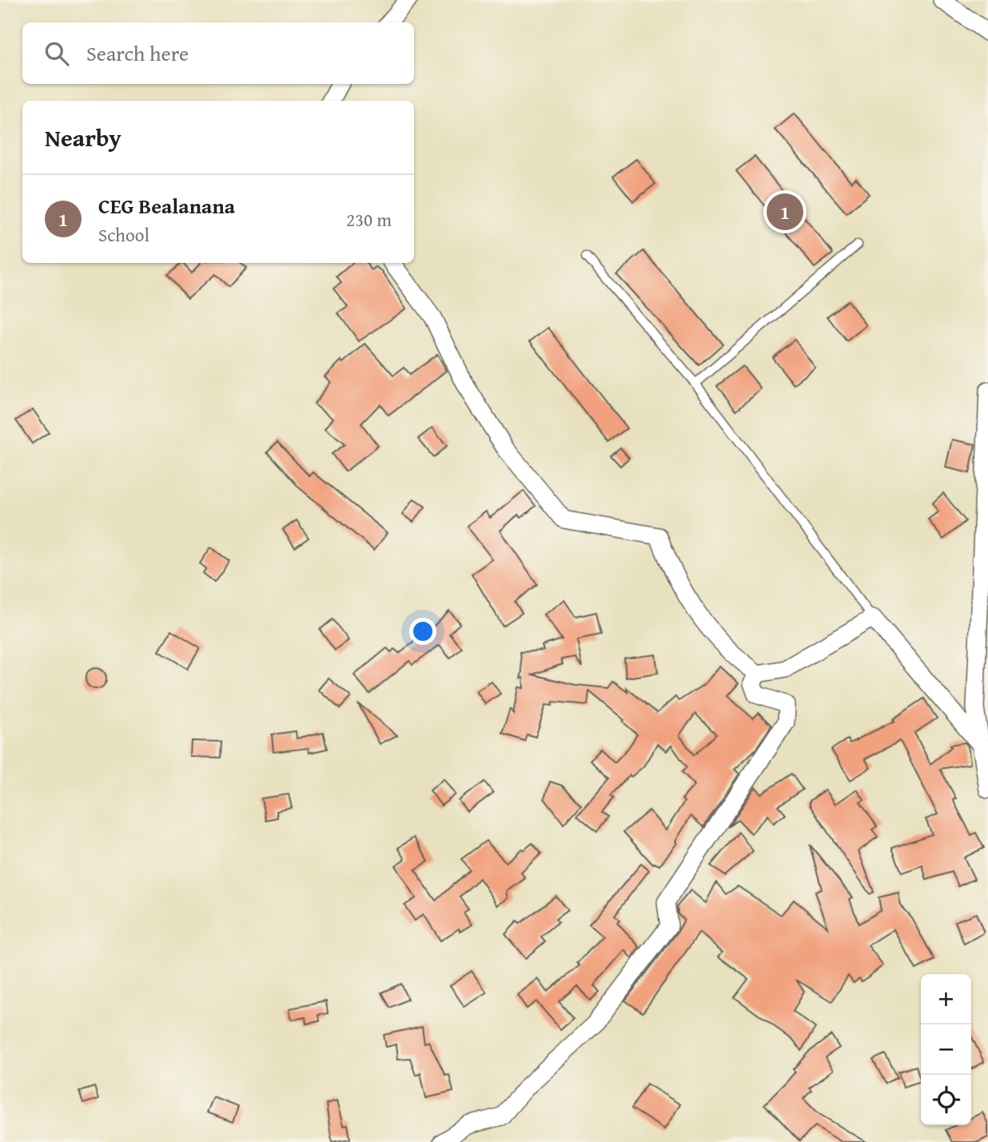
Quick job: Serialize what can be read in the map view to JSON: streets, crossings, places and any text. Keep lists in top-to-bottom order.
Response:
{
  "page": {
    "search": "Search here",
    "heading": "Nearby",
    "list": [
      {
        "mark": "1",
        "name": "CEG Bealanana",
        "note": "School",
        "value": "230 m"
      }
    ],
    "pins": "1",
    "map_buttons": ["+", "−"]
  }
}
